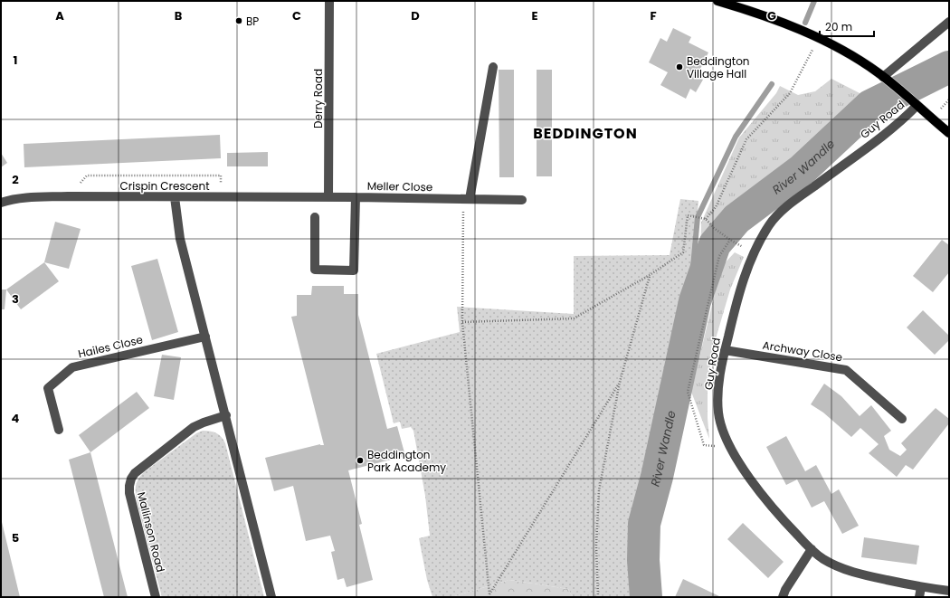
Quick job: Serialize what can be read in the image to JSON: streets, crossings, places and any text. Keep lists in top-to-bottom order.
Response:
{
  "streets": {
    "street": [
      "Derry Road",
      "Guy Road",
      "Crispin Crescent",
      "Meller Close",
      "Hailes Close",
      "Archway Close",
      "Mallinson Road"
    ]
  },
  "crossings": [
    ["Derry Road", "Crispin Crescent"],
    ["Derry Road", "Meller Close"],
    ["Guy Road", "Archway Close"],
    ["Crispin Crescent", "Meller Close"]
  ],
  "districts": ["BEDDINGTON"],
  "water": ["River Wandle"],
  "places": ["BP", "Beddington Village Hall", "Beddington Park Academy"],
  "scale_bar": "20 m",
  "grid": {
    "columns": [
      "A",
      "B",
      "C",
      "D",
      "E",
      "F",
      "G"
    ],
    "rows": [
      "1",
      "2",
      "3",
      "4",
      "5"
    ]
  }
}
